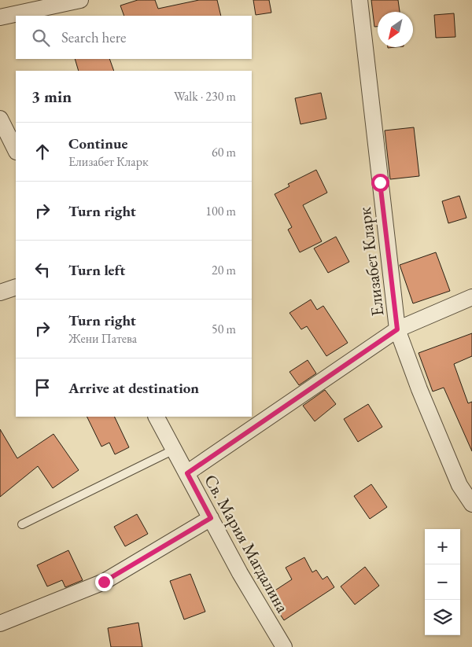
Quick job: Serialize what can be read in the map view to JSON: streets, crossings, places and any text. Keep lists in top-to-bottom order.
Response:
{
  "streets": {
    "street": ["Елизабет Кларк", "Св. Мария Магдалина"]
  },
  "north": "bottom left",
  "page": {
    "search": "Search here",
    "heading": ["3 min", "Walk · 230 m"],
    "list": [
      ["Continue", "Елизабет Кларк", "60 m"],
      ["Turn right", "100 m"],
      ["Turn left", "20 m"],
      ["Turn right", "Жени Патева", "50 m"],
      "Arrive at destination"
    ],
    "map_buttons": ["+", "−"]
  }
}
